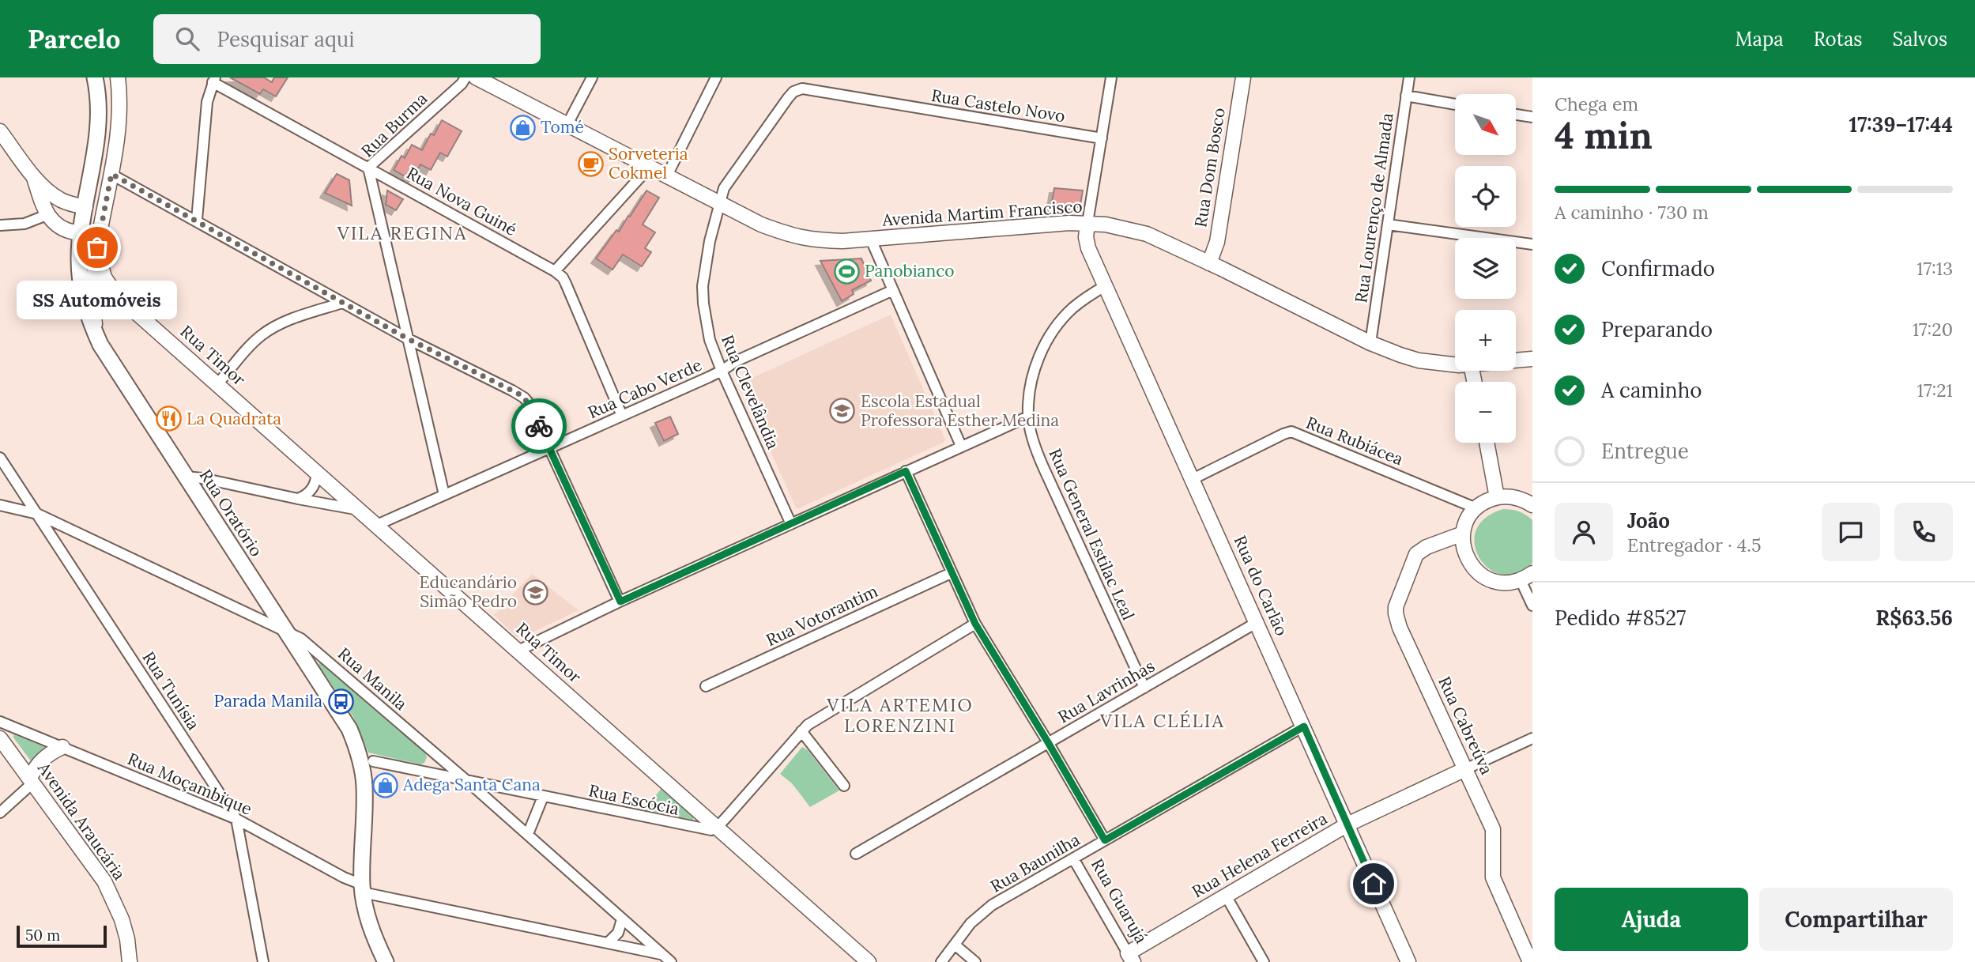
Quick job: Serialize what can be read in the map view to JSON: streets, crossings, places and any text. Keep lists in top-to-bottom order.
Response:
{
  "streets": {
    "main road": ["Rua Oratório"],
    "street": [
      "Rua Castelo Novo",
      "Rua Burma",
      "Rua Dom Bosco",
      "Rua Nova Guiné",
      "Rua Lourenço de Almada",
      "Avenida Martim Francisco",
      "Rua Timor",
      "Rua Cabo Verde",
      "Rua Clevelândia",
      "Rua Rubiácea",
      "Rua General Estilac Leal",
      "Rua do Carlão",
      "Rua Votorantim",
      "Rua Manila",
      "Rua Tunísia",
      "Rua Lavrinhas",
      "Rua Cabreúva",
      "Rua Moçambique",
      "Rua Escócia",
      "Avenida Araucária",
      "Rua Helena Ferreira",
      "Rua Baunilha",
      "Rua Guarujá"
    ]
  },
  "crossings": [
    ["Rua Castelo Novo", "Avenida Martim Francisco"],
    ["Rua Castelo Novo", "Rua Clevelândia"],
    ["Rua Burma", "Rua Nova Guiné"],
    ["Rua Burma", "Rua Cabo Verde"],
    ["Rua Dom Bosco", "Avenida Martim Francisco"],
    ["Rua Nova Guiné", "Rua Cabo Verde"],
    ["Rua Lourenço de Almada", "Avenida Martim Francisco"],
    ["Avenida Martim Francisco", "Rua Clevelândia"],
    ["Avenida Martim Francisco", "Rua do Carlão"],
    ["Rua Timor", "Rua Cabo Verde"],
    ["Rua Timor", "Rua Escócia"],
    ["Rua Cabo Verde", "Rua Clevelândia"],
    ["Rua Rubiácea", "Rua do Carlão"],
    ["Rua Oratório", "Rua Manila"],
    ["Rua Oratório", "Rua Moçambique"],
    ["Rua General Estilac Leal", "Rua do Carlão"],
    ["Rua General Estilac Leal", "Rua Lavrinhas"],
    ["Rua do Carlão", "Rua Lavrinhas"],
    ["Rua do Carlão", "Rua Helena Ferreira"],
    ["Rua do Carlão", "Rua Baunilha"],
    ["Rua Manila", "Rua Tunísia"],
    ["Rua Manila", "Rua Moçambique"],
    ["Rua Manila", "Rua Escócia"],
    ["Rua Tunísia", "Rua Moçambique"],
    ["Rua Cabreúva", "Rua Helena Ferreira"],
    ["Rua Helena Ferreira", "Rua Guarujá"],
    ["Rua Baunilha", "Rua Guarujá"]
  ],
  "districts": ["VILA REGINA", "VILA ARTEMIO LORENZINI", "VILA CLÉLIA"],
  "places": {
    "shop": ["Tomé", "Adega Santa Cana"],
    "cafe": ["Sorveteria Cokmel"],
    "other": ["SS Automóveis"],
    "sports": ["Panobianco"],
    "school or university": ["Escola Estadual Professora Esther Medina", "Educandário Simão Pedro"],
    "restaurant": ["La Quadrata"],
    "bus stop": ["Parada Manila"]
  },
  "scale_bar": "50 m",
  "north": "bottom right",
  "page": {
    "header": "Parcelo",
    "search": "Pesquisar aqui",
    "nav": ["Mapa", "Rotas", "Salvos"],
    "heading": ["4 min", "Chega em", "17:39–17:44"],
    "panel": [
      "João",
      "Entregador · 4.5",
      "Pedido #8527",
      "R$63.56"
    ],
    "map_buttons": ["+", "−"],
    "bar": "A caminho · 730 m",
    "list": [
      ["Confirmado", "17:13"],
      ["Preparando", "17:20"],
      ["A caminho", "17:21"],
      "Entregue"
    ],
    "bubble": "SS Automóveis",
    "buttons": ["Ajuda", "Compartilhar"],
    "scale": "50 m"
  }
}
